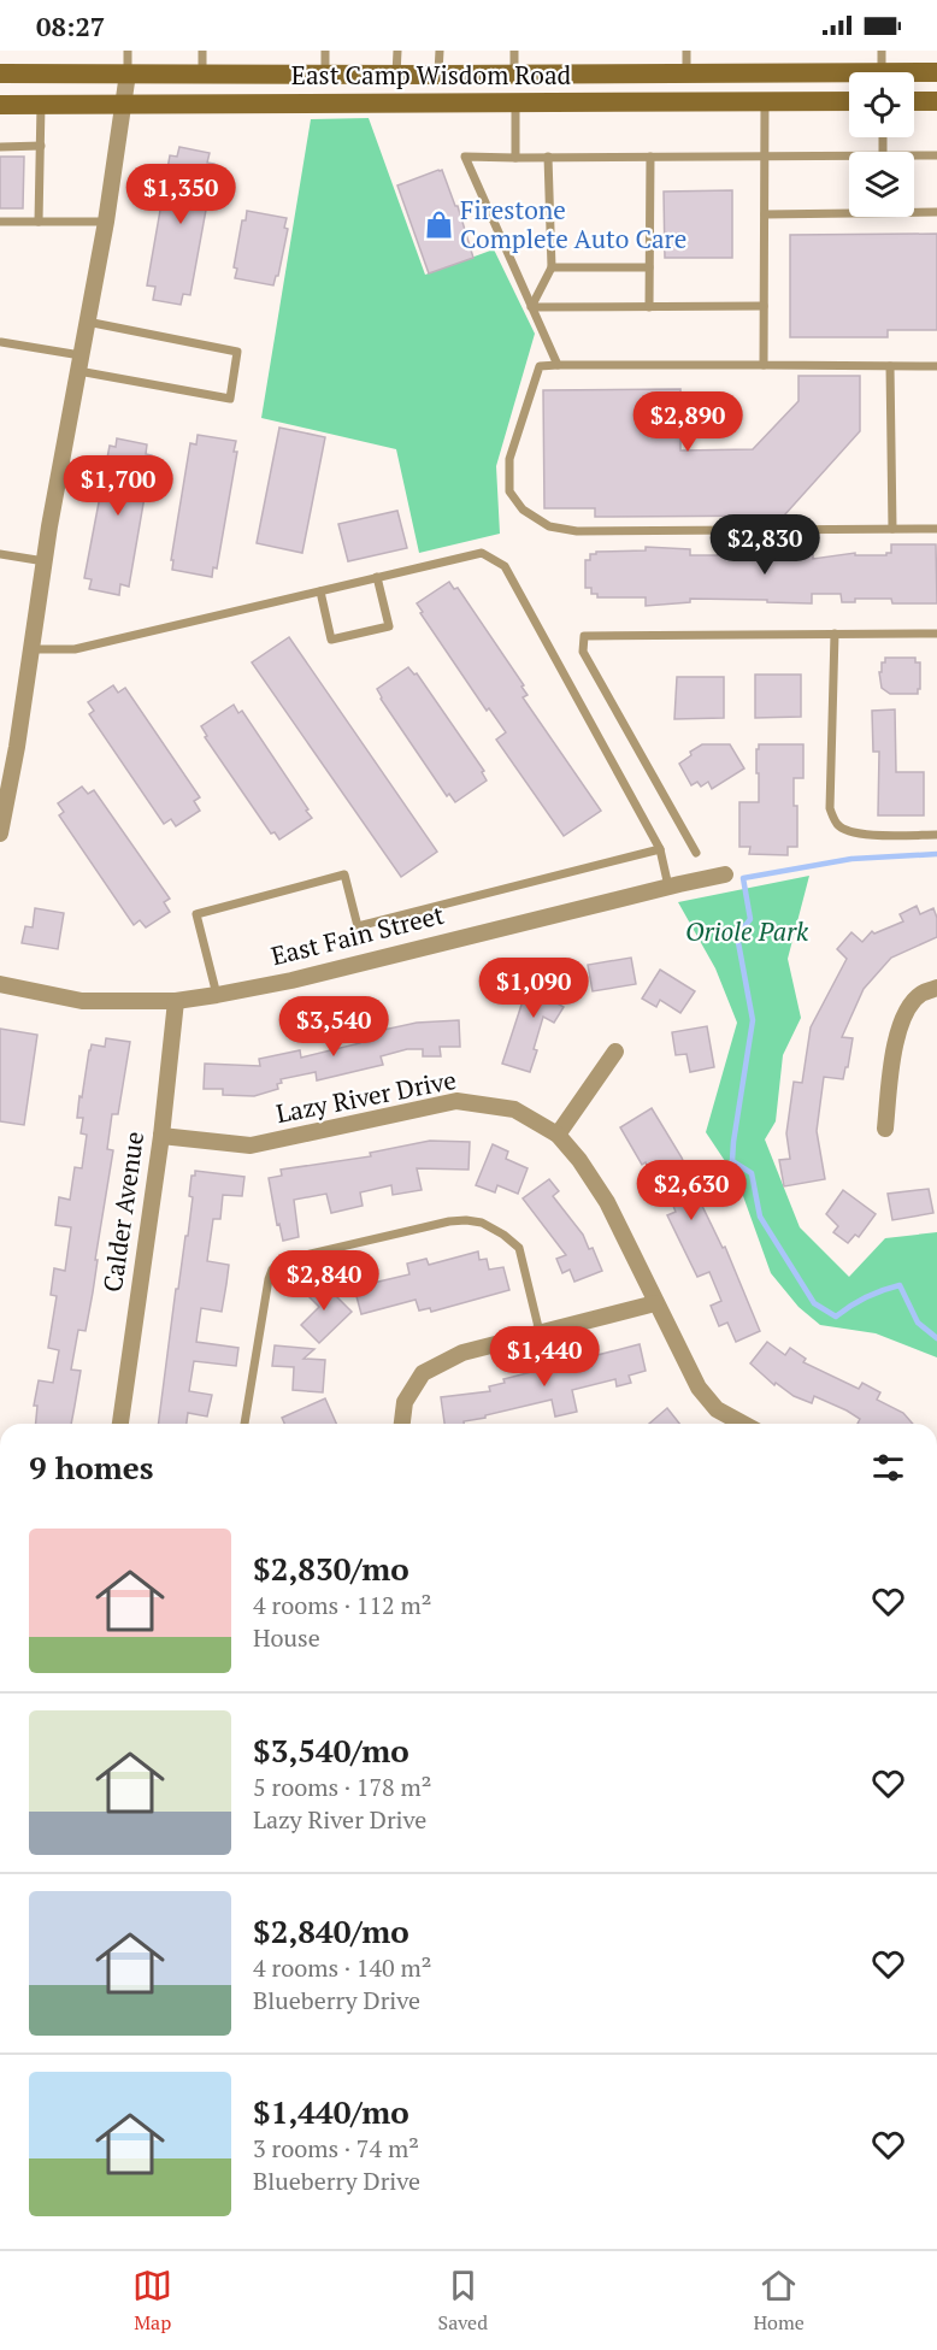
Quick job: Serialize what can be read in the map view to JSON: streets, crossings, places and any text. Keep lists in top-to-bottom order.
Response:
{
  "streets": {
    "main road": ["East Camp Wisdom Road"],
    "street": ["East Fain Street", "Lazy River Drive", "Calder Avenue"]
  },
  "crossings": [
    ["East Fain Street", "Calder Avenue"],
    ["Lazy River Drive", "Calder Avenue"]
  ],
  "parks": ["Oriole Park"],
  "places": {
    "shop": ["Firestone Complete Auto Care"]
  },
  "page": {
    "status": "08:27",
    "price": [
      "$1,350",
      "$2,890",
      "$1,700",
      "$2,830",
      "$1,090",
      "$3,540",
      "$2,630",
      "$2,840",
      "$1,440"
    ],
    "heading": "9 homes",
    "list": [
      {
        "name": "$2,830/mo",
        "note": "4 rooms · 112 m² · House"
      },
      {
        "name": "$3,540/mo",
        "note": "5 rooms · 178 m² · Lazy River Drive"
      },
      {
        "name": "$2,840/mo",
        "note": "4 rooms · 140 m² · Blueberry Drive"
      },
      {
        "name": "$1,440/mo",
        "note": "3 rooms · 74 m² · Blueberry Drive"
      }
    ],
    "tabs": ["Map", "Saved", "Home"]
  }
}
